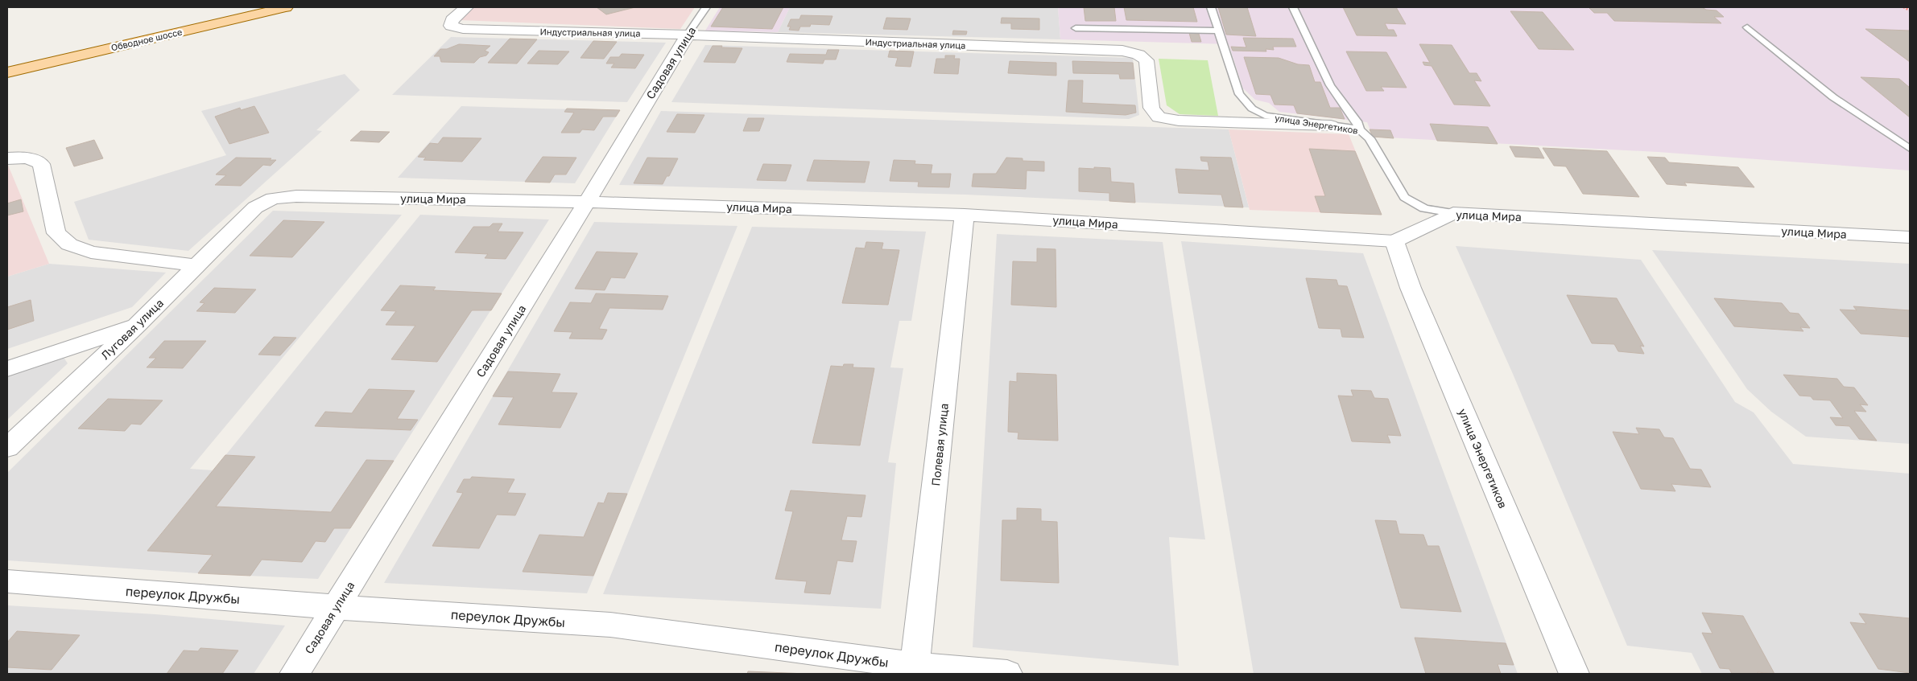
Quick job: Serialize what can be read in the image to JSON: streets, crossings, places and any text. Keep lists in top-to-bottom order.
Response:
{
  "streets": {
    "main road": ["Обводное шоссе"],
    "street": [
      "Индустриальная улица",
      "Садовая улица",
      "улица Энергетиков",
      "улица Мира",
      "Луговая улица",
      "Полевая улица",
      "переулок Дружбы"
    ]
  },
  "crossings": [
    ["Индустриальная улица", "Садовая улица"],
    ["Индустриальная улица", "улица Энергетиков"],
    ["Садовая улица", "улица Мира"],
    ["Садовая улица", "переулок Дружбы"],
    ["улица Энергетиков", "улица Мира"],
    ["улица Мира", "Луговая улица"],
    ["улица Мира", "Полевая улица"],
    ["Полевая улица", "переулок Дружбы"]
  ]
}
